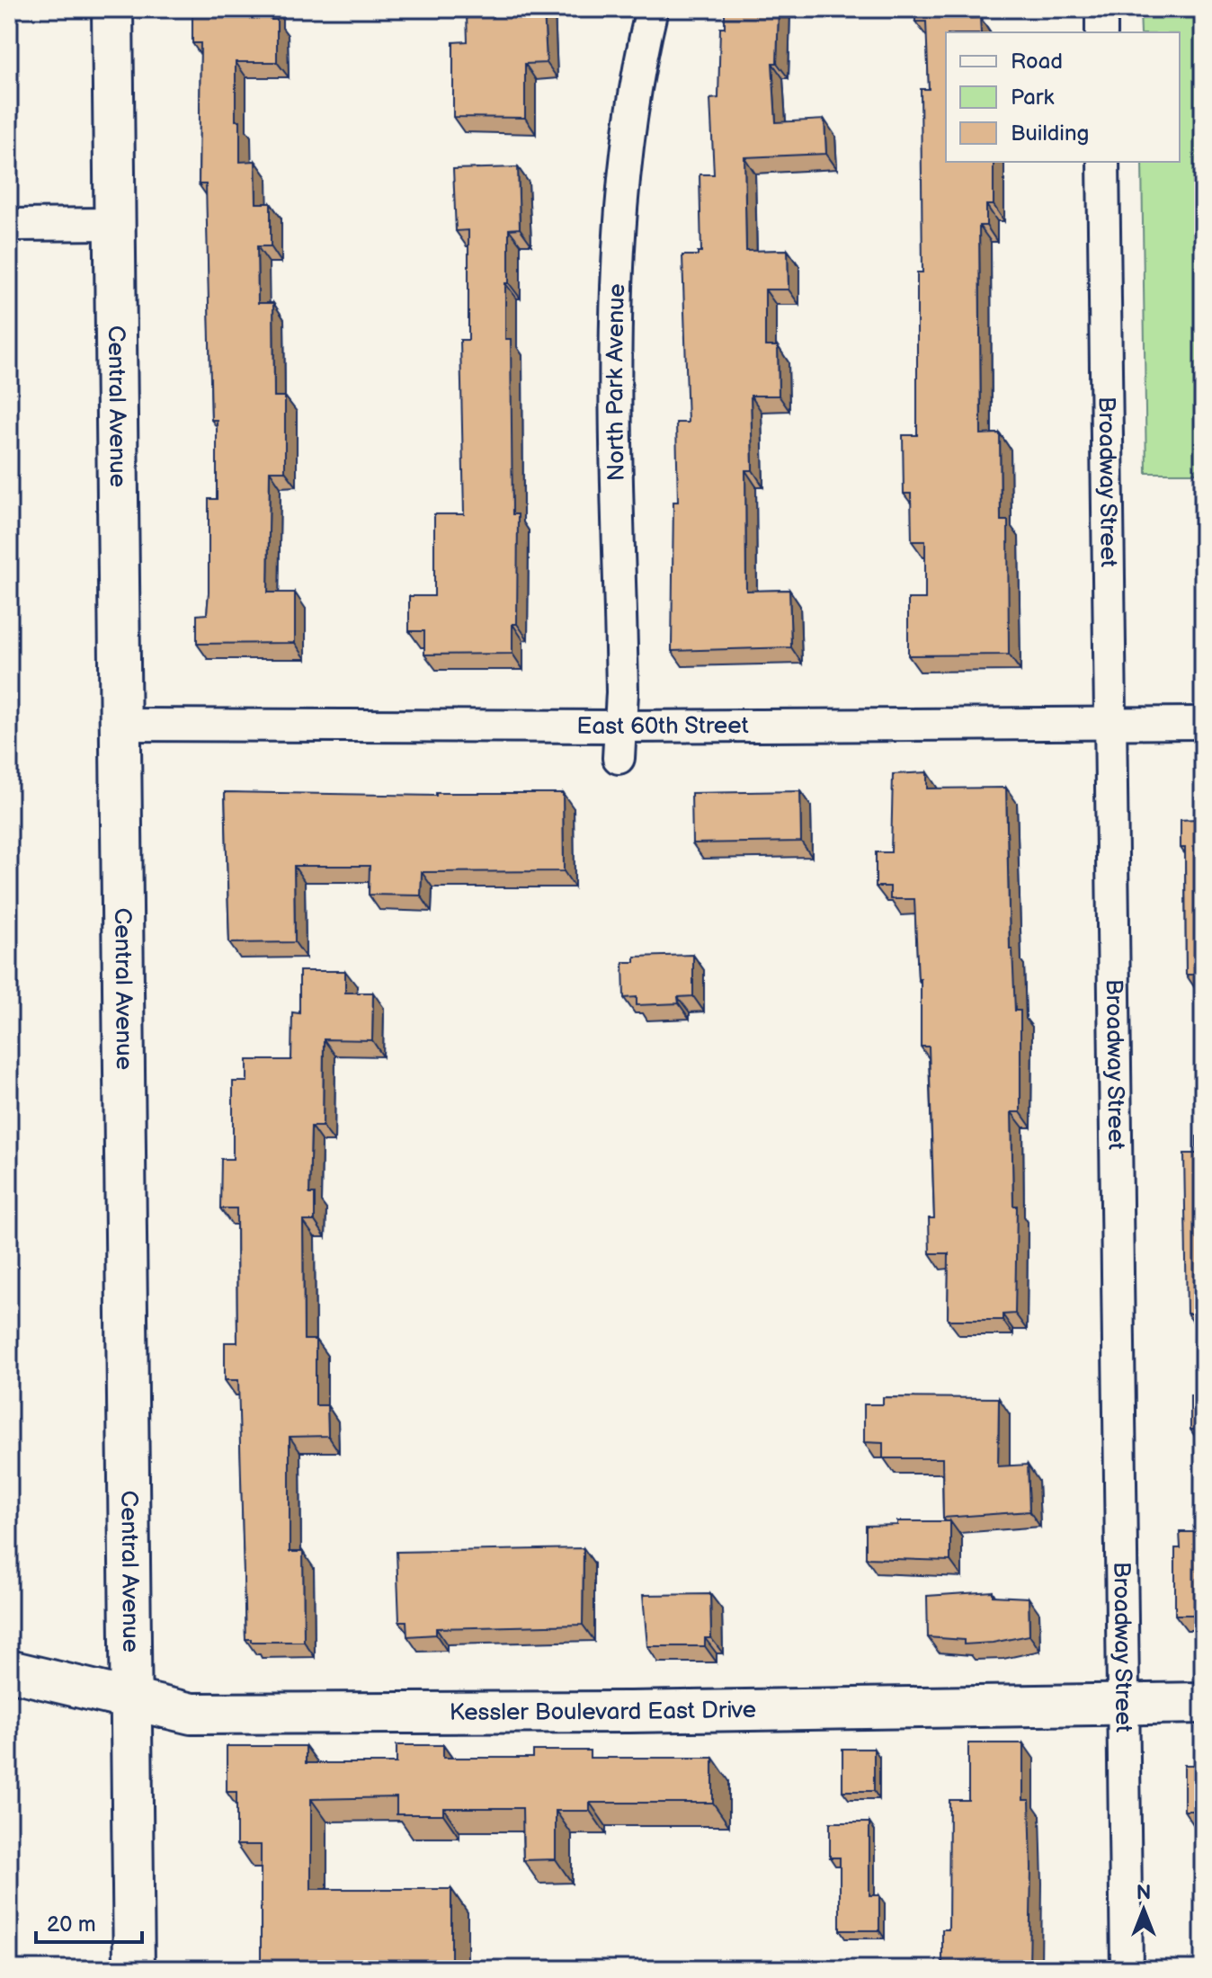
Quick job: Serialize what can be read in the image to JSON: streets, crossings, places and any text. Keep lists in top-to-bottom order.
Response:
{
  "streets": {
    "main road": ["Central Avenue", "Kessler Boulevard East Drive"],
    "street": ["North Park Avenue", "Broadway Street", "East 60th Street"]
  },
  "crossings": [
    ["North Park Avenue", "East 60th Street"],
    ["Central Avenue", "East 60th Street"],
    ["Central Avenue", "Kessler Boulevard East Drive"],
    ["Broadway Street", "East 60th Street"],
    ["Broadway Street", "Kessler Boulevard East Drive"]
  ],
  "legend": ["Road", "Park", "Building"],
  "scale_bar": "20 m",
  "north": "top"
}
